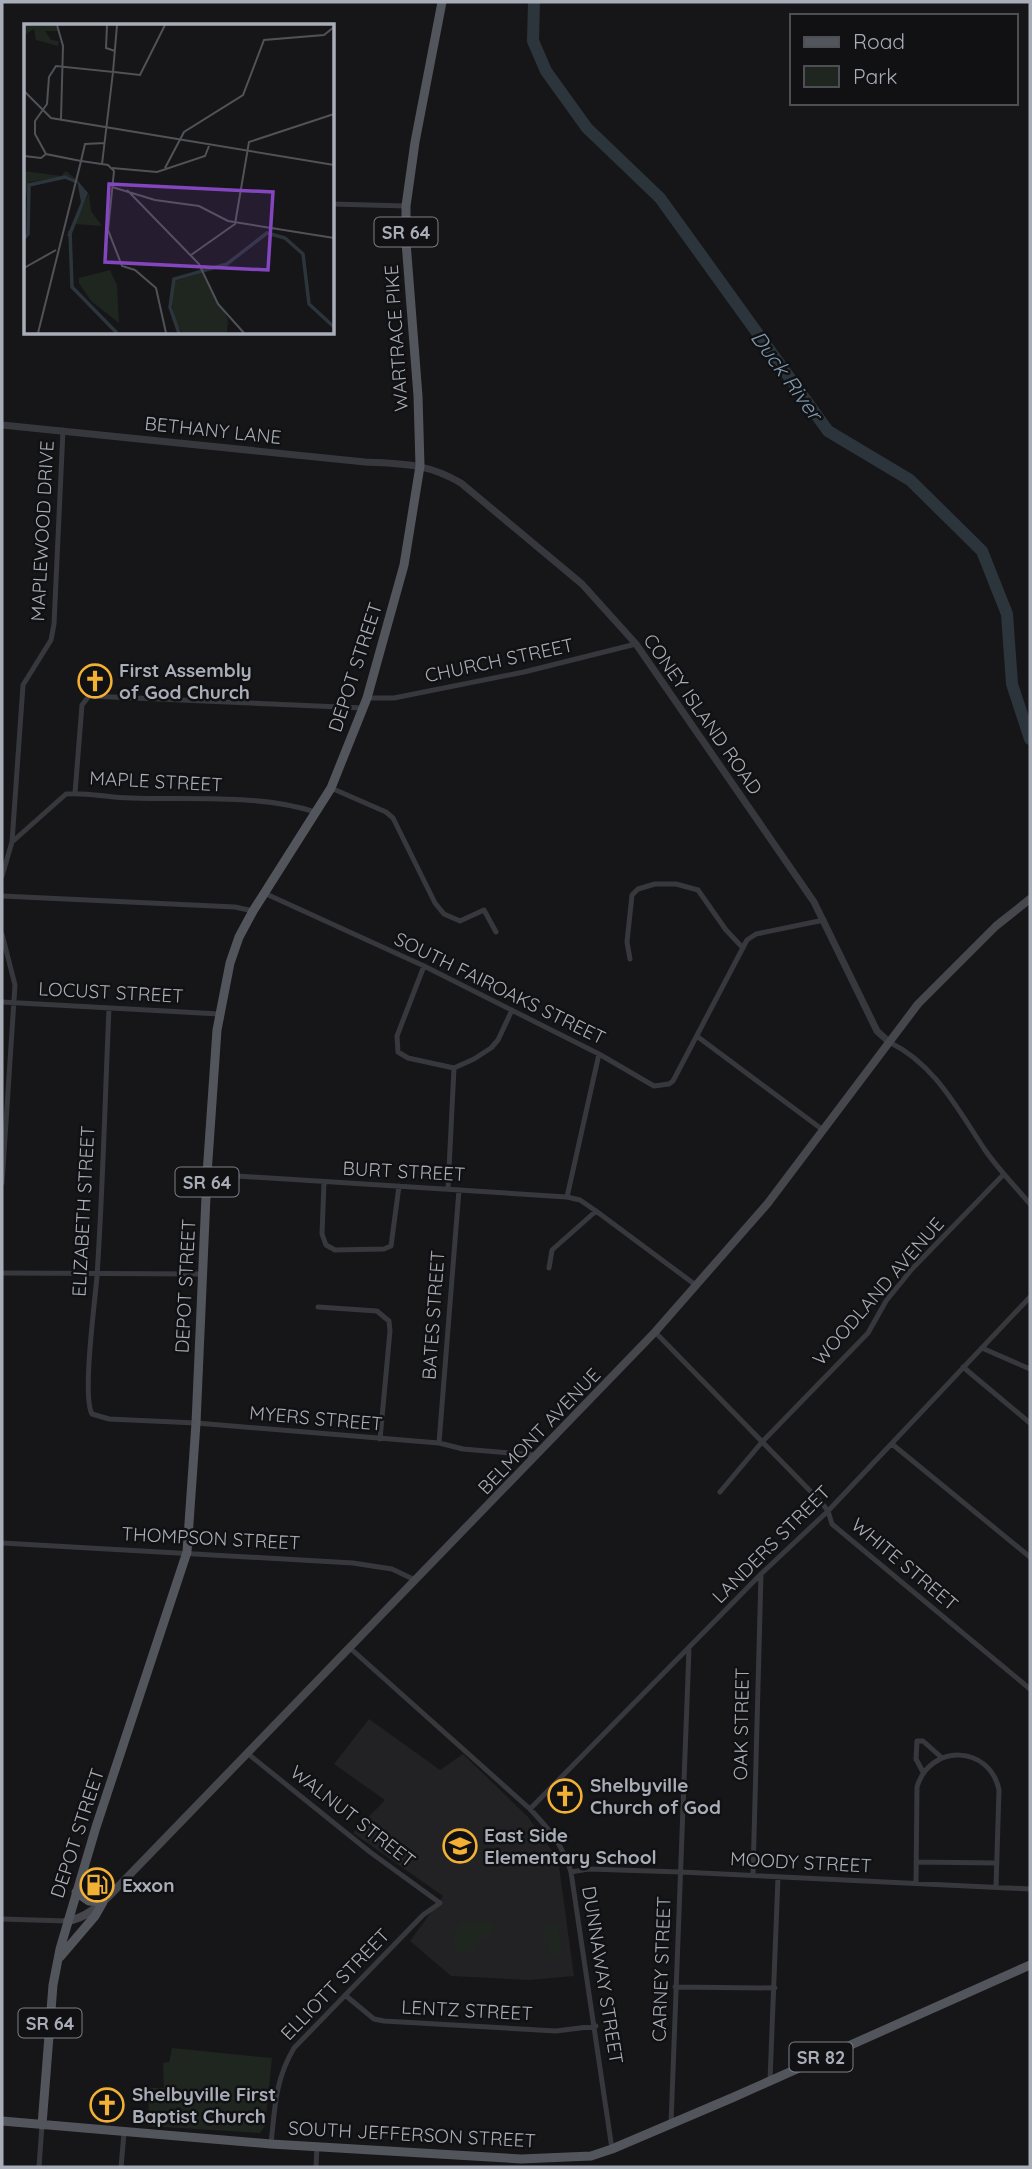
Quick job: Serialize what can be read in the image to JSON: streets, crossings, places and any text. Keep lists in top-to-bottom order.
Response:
{
  "streets": {
    "main road": [
      "SR 64",
      "WARTRACE PIKE",
      "DEPOT STREET",
      "BELMONT AVENUE",
      "SR 82",
      "SOUTH JEFFERSON STREET"
    ],
    "street": [
      "BETHANY LANE",
      "MAPLEWOOD DRIVE",
      "CHURCH STREET",
      "CONEY ISLAND ROAD",
      "MAPLE STREET",
      "SOUTH FAIROAKS STREET",
      "LOCUST STREET",
      "BURT STREET",
      "ELIZABETH STREET",
      "WOODLAND AVENUE",
      "BATES STREET",
      "MYERS STREET",
      "THOMPSON STREET",
      "LANDERS STREET",
      "WHITE STREET",
      "OAK STREET",
      "WALNUT STREET",
      "MOODY STREET",
      "CARNEY STREET",
      "DUNNAWAY STREET",
      "ELLIOTT STREET",
      "LENTZ STREET"
    ]
  },
  "crossings": [
    ["SR 64", "DEPOT STREET"],
    ["SR 64", "BELMONT AVENUE"],
    ["SR 64", "SOUTH JEFFERSON STREET"],
    ["WARTRACE PIKE", "BETHANY LANE"],
    ["WARTRACE PIKE", "DEPOT STREET"],
    ["WARTRACE PIKE", "CONEY ISLAND ROAD"],
    ["BETHANY LANE", "MAPLEWOOD DRIVE"],
    ["BETHANY LANE", "DEPOT STREET"],
    ["BETHANY LANE", "CONEY ISLAND ROAD"],
    ["MAPLEWOOD DRIVE", "MAPLE STREET"],
    ["CHURCH STREET", "DEPOT STREET"],
    ["CHURCH STREET", "CONEY ISLAND ROAD"],
    ["CHURCH STREET", "MAPLE STREET"],
    ["DEPOT STREET", "CONEY ISLAND ROAD"],
    ["DEPOT STREET", "MAPLE STREET"],
    ["DEPOT STREET", "SOUTH FAIROAKS STREET"],
    ["DEPOT STREET", "LOCUST STREET"],
    ["DEPOT STREET", "BURT STREET"],
    ["DEPOT STREET", "MYERS STREET"],
    ["DEPOT STREET", "BELMONT AVENUE"],
    ["DEPOT STREET", "THOMPSON STREET"],
    ["CONEY ISLAND ROAD", "BELMONT AVENUE"],
    ["LOCUST STREET", "ELIZABETH STREET"],
    ["BURT STREET", "BATES STREET"],
    ["BURT STREET", "BELMONT AVENUE"],
    ["ELIZABETH STREET", "MYERS STREET"],
    ["WOODLAND AVENUE", "WHITE STREET"],
    ["BATES STREET", "MYERS STREET"],
    ["MYERS STREET", "BELMONT AVENUE"],
    ["BELMONT AVENUE", "THOMPSON STREET"],
    ["BELMONT AVENUE", "WHITE STREET"],
    ["BELMONT AVENUE", "WALNUT STREET"],
    ["BELMONT AVENUE", "DUNNAWAY STREET"],
    ["LANDERS STREET", "WHITE STREET"],
    ["LANDERS STREET", "OAK STREET"],
    ["LANDERS STREET", "CARNEY STREET"],
    ["LANDERS STREET", "DUNNAWAY STREET"],
    ["OAK STREET", "MOODY STREET"],
    ["WALNUT STREET", "ELLIOTT STREET"],
    ["MOODY STREET", "CARNEY STREET"],
    ["MOODY STREET", "DUNNAWAY STREET"],
    ["CARNEY STREET", "SR 82"],
    ["DUNNAWAY STREET", "LENTZ STREET"],
    ["DUNNAWAY STREET", "SR 82"],
    ["DUNNAWAY STREET", "SOUTH JEFFERSON STREET"],
    ["ELLIOTT STREET", "LENTZ STREET"],
    ["ELLIOTT STREET", "SOUTH JEFFERSON STREET"],
    ["SR 82", "SOUTH JEFFERSON STREET"]
  ],
  "water": ["Duck River"],
  "places": {
    "church": ["First Assembly of God Church", "Shelbyville Church of God", "Shelbyville First Baptist Church"],
    "school or university": ["East Side Elementary School"],
    "fuel station": ["Exxon"]
  },
  "legend": ["Road", "Park"]
}
